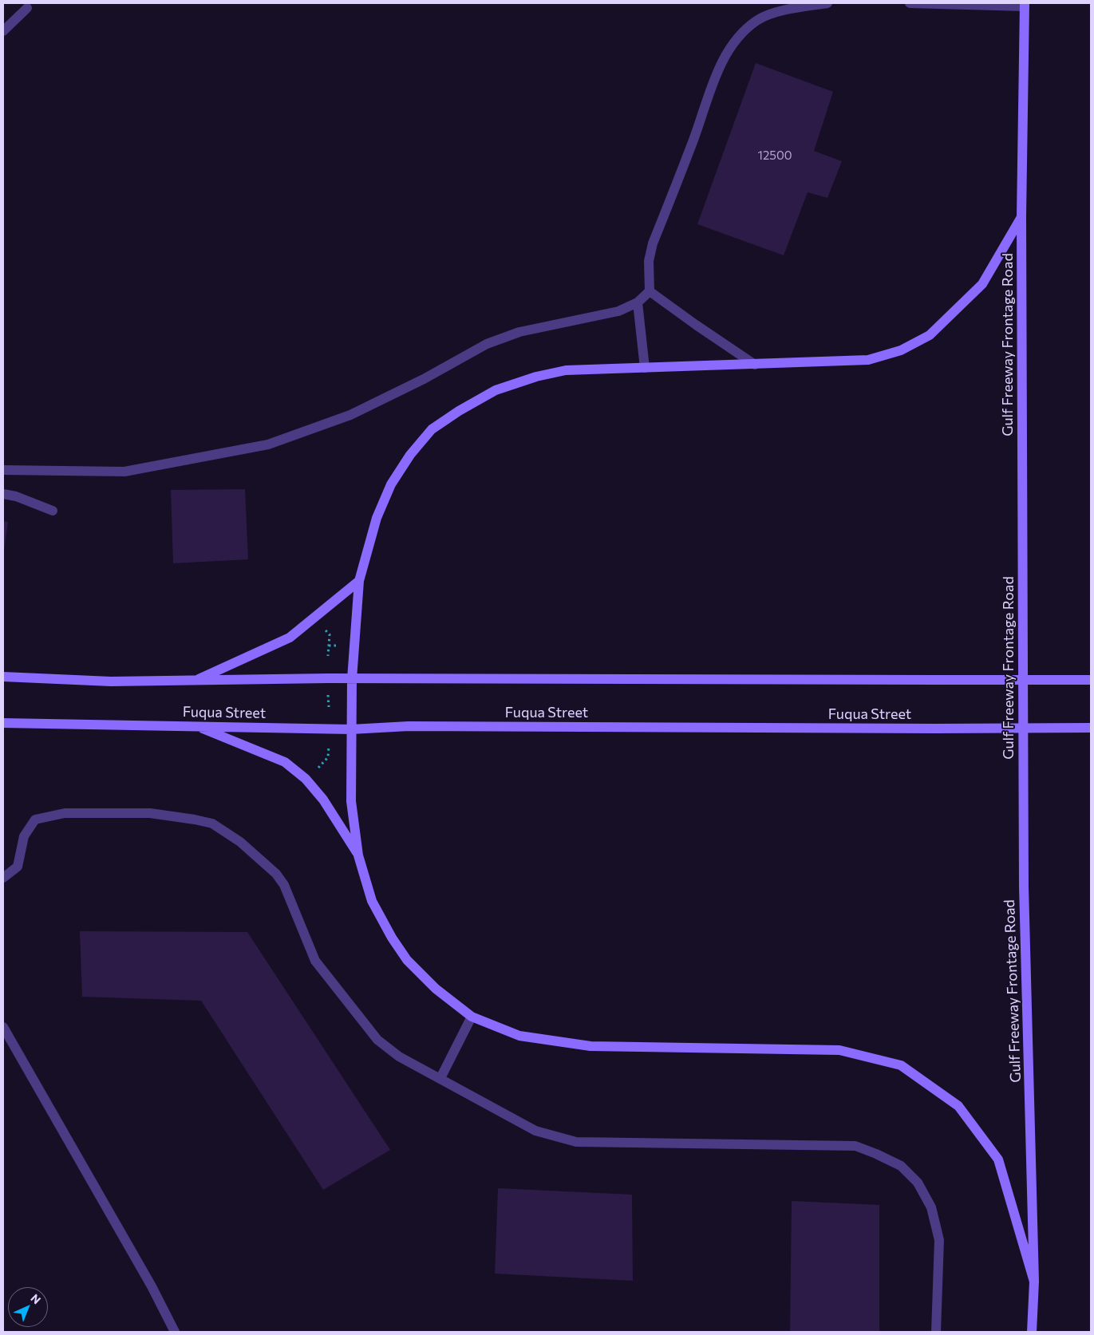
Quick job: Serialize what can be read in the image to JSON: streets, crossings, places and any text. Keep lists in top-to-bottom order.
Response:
{
  "streets": {
    "main road": ["Gulf Freeway Frontage Road", "Fuqua Street"]
  },
  "house_numbers": ["12500"],
  "north": "top right"
}
